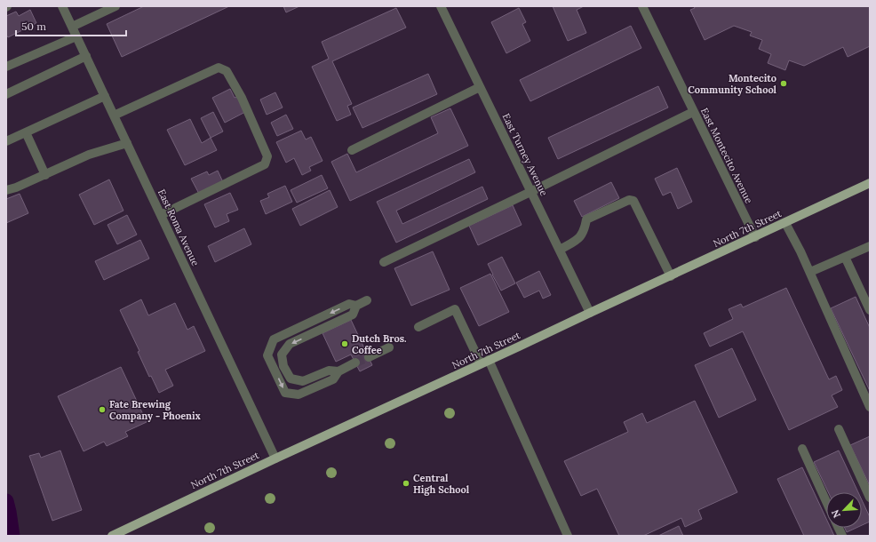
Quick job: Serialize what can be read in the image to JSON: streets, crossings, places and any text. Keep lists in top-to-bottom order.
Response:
{
  "streets": {
    "main road": ["North 7th Street"],
    "street": ["East Turney Avenue", "East Montecito Avenue", "East Roma Avenue"]
  },
  "crossings": [
    ["East Turney Avenue", "North 7th Street"],
    ["East Montecito Avenue", "North 7th Street"],
    ["East Roma Avenue", "North 7th Street"]
  ],
  "places": [
    "Montecito Community School",
    "Dutch Bros. Coffee",
    "Fate Brewing Company - Phoenix",
    "Central High School"
  ],
  "scale_bar": "50 m",
  "north": "bottom left"
}
